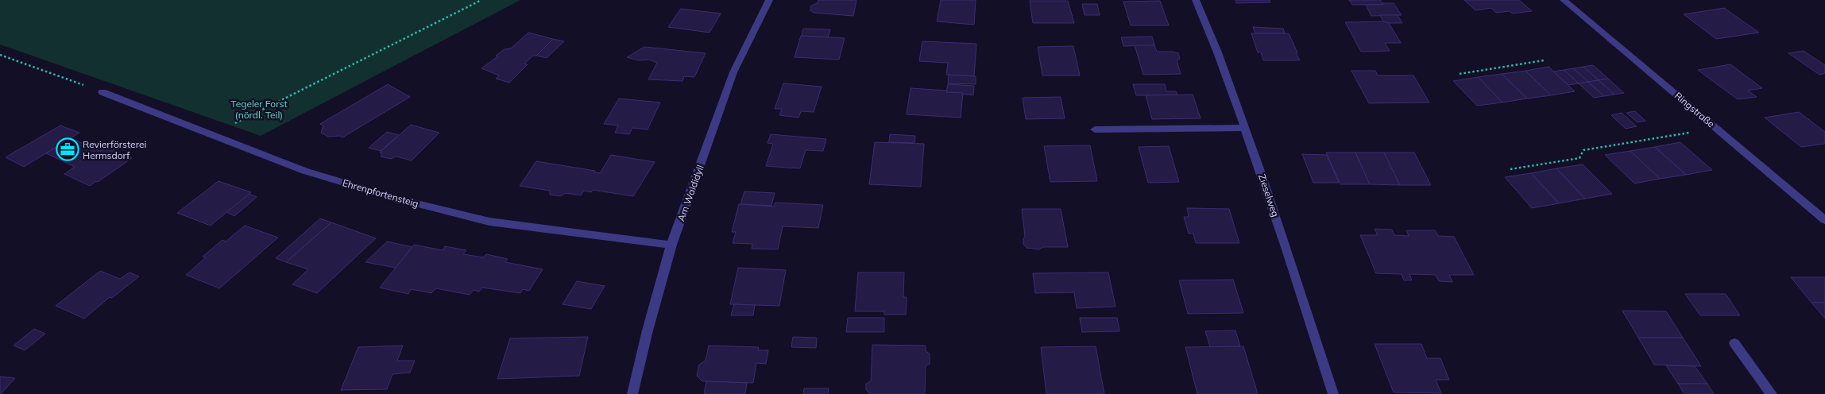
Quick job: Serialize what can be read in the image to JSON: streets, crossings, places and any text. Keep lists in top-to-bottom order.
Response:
{
  "streets": {
    "street": [
      "Ringstraße",
      "Ehrenpfortensteig",
      "Am Waldidyll",
      "Zieselweg"
    ]
  },
  "crossings": [
    ["Ehrenpfortensteig", "Am Waldidyll"]
  ],
  "parks": ["Tegeler Forst (nördl. Teil)"],
  "places": {
    "office": ["Revierförsterei Hermsdorf"]
  }
}
